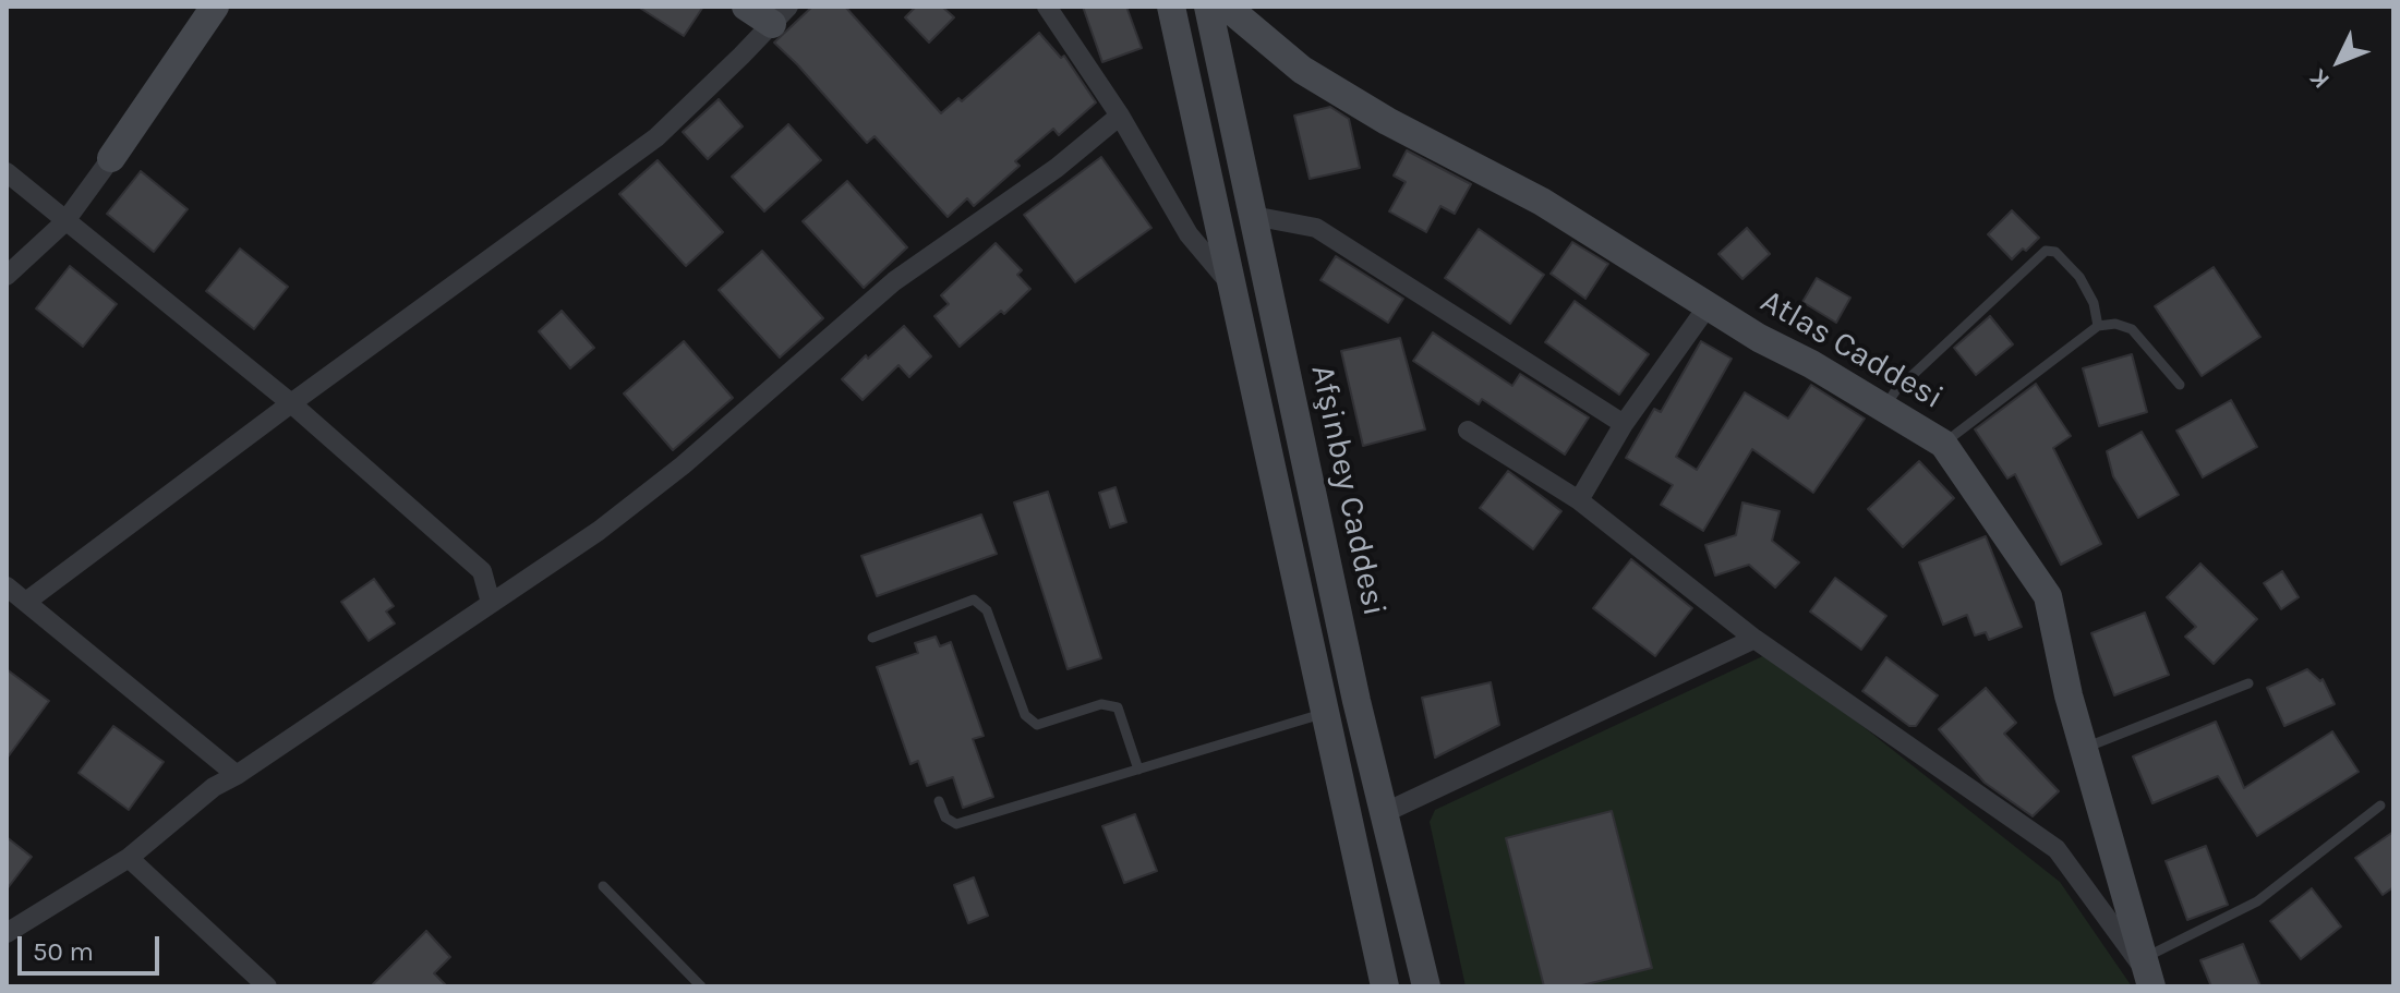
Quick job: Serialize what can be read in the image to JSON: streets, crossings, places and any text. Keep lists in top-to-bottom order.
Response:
{
  "streets": {
    "main road": ["Atlas Caddesi", "Afşinbey Caddesi"]
  },
  "scale_bar": "50 m",
  "north": "bottom left"
}
